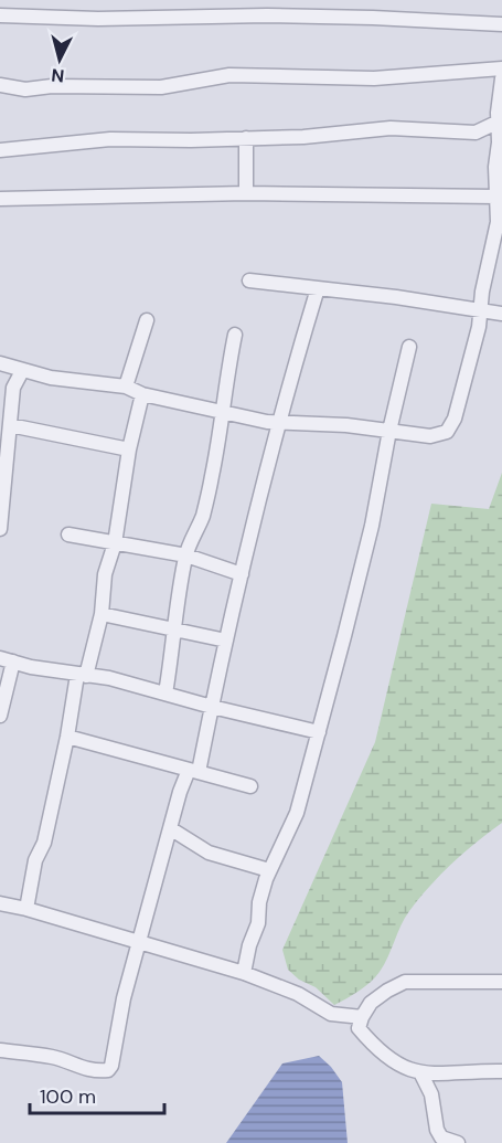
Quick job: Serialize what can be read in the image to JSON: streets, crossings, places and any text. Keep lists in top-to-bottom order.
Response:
{
  "scale_bar": "100 m",
  "north": "bottom"
}
